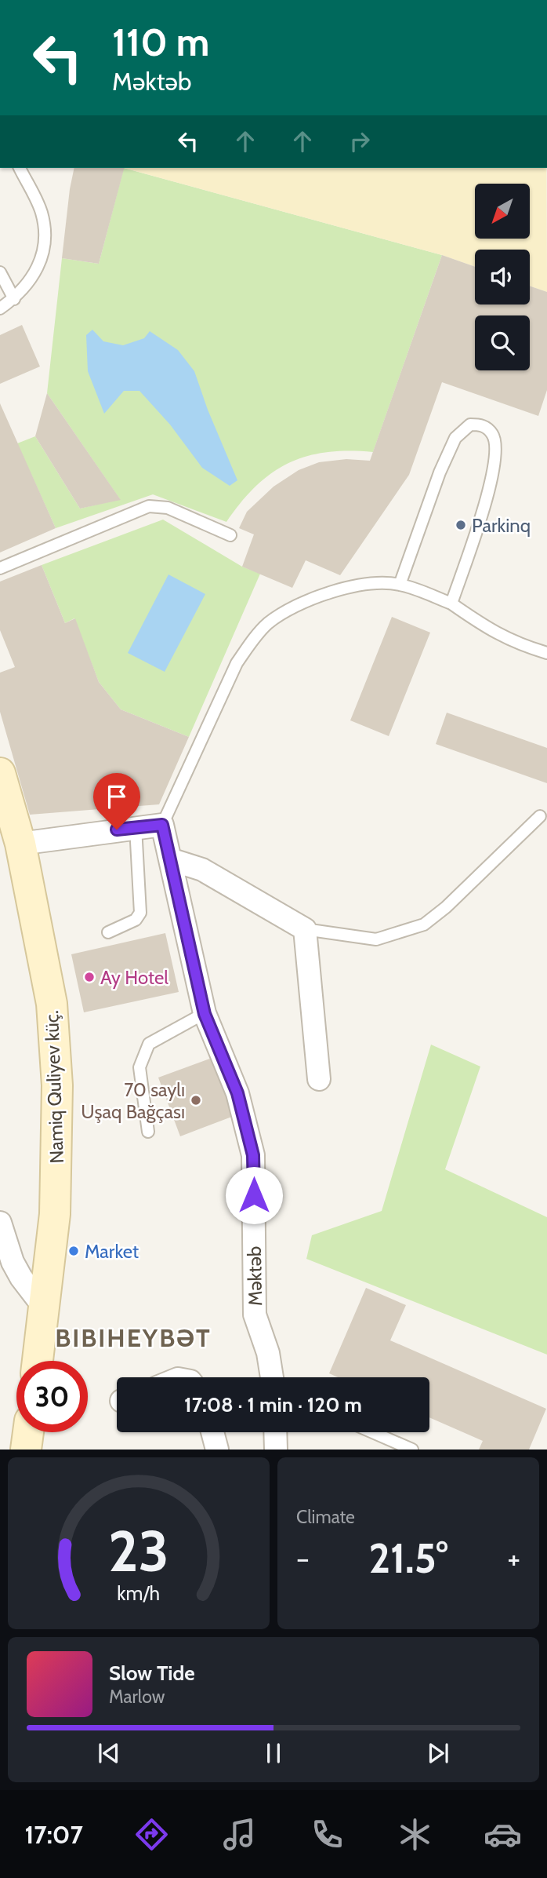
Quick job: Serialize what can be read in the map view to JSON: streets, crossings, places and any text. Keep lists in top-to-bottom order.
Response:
{
  "streets": {
    "street": ["Namiq Quliyev küç.", "Məktəb"]
  },
  "districts": ["BIBIHEYBƏT"],
  "places": [
    "Parkinq",
    "Ay Hotel",
    "70 saylı Uşaq Bağçası",
    "Market"
  ],
  "north": "bottom left",
  "page": {
    "turn": ["110 m", "Məktəb"],
    "limit": "30",
    "trip": "17:08 · 1 min · 120 m",
    "tile": "Climate",
    "heat": ["−", "21.5°", "+"],
    "song": ["Slow Tide", "Marlow"],
    "tabs": "17:07",
    "gauge": ["23", "km/h"]
  }
}
